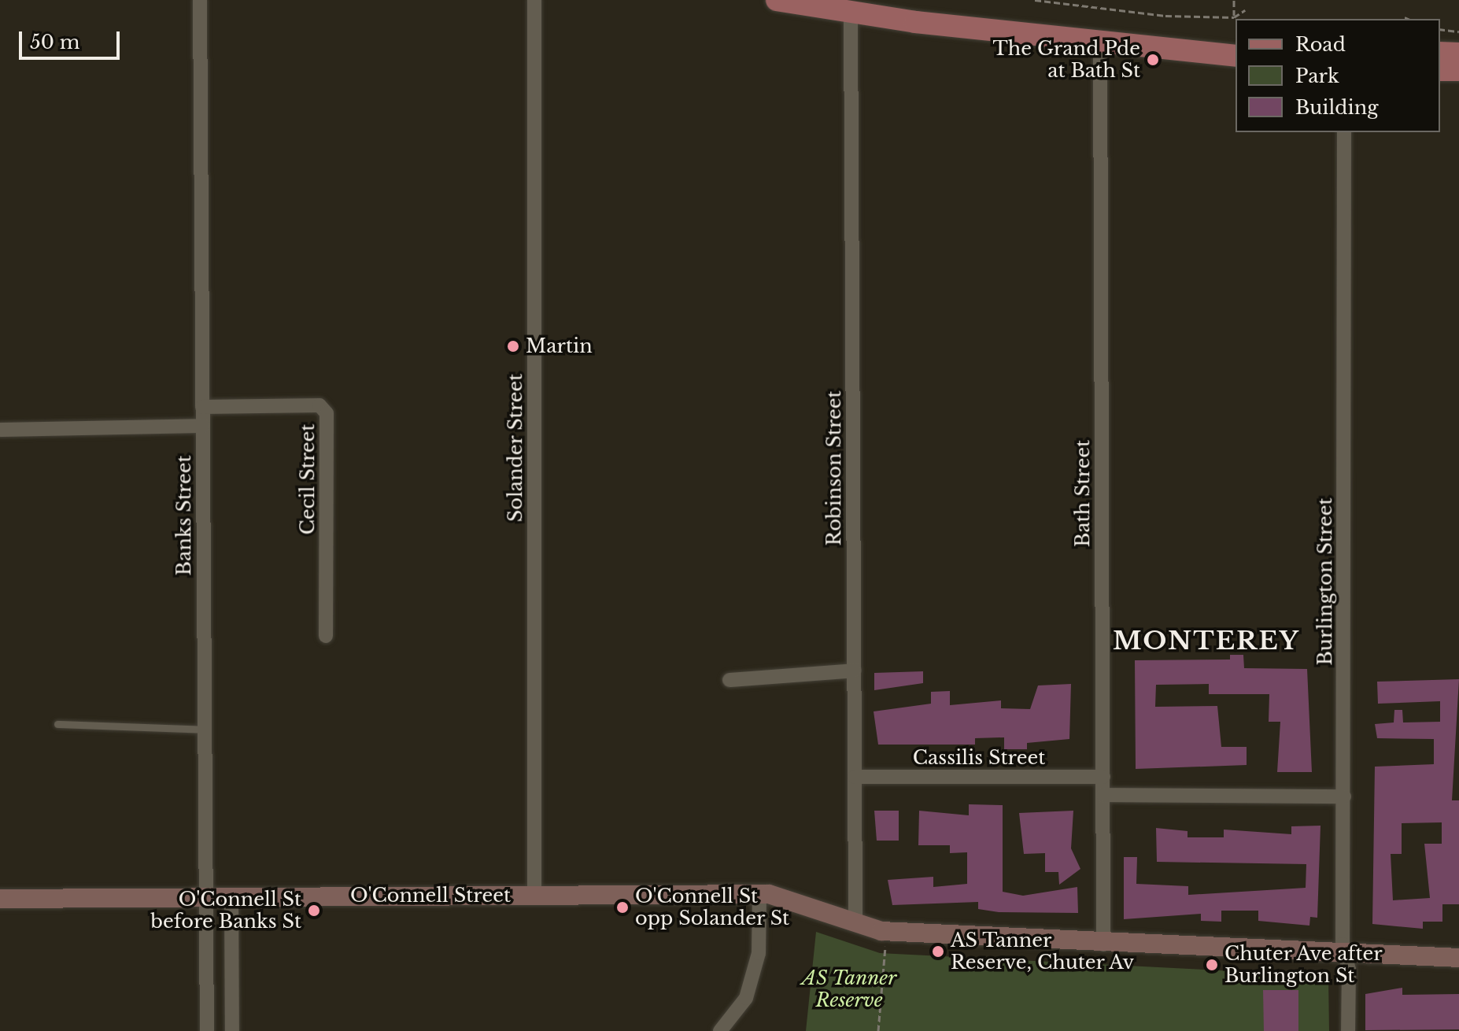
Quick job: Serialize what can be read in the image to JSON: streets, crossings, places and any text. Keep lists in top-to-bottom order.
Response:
{
  "streets": {
    "main road": ["O'Connell Street"],
    "street": [
      "Solander Street",
      "Robinson Street",
      "Cecil Street",
      "Bath Street",
      "Banks Street",
      "Burlington Street",
      "Cassilis Street"
    ]
  },
  "crossings": [
    ["Solander Street", "O'Connell Street"],
    ["Robinson Street", "Cassilis Street"],
    ["Robinson Street", "O'Connell Street"],
    ["Cecil Street", "Banks Street"],
    ["Bath Street", "Cassilis Street"],
    ["Bath Street", "O'Connell Street"],
    ["Banks Street", "O'Connell Street"],
    ["Burlington Street", "O'Connell Street"]
  ],
  "districts": ["MONTEREY"],
  "parks": ["AS Tanner Reserve"],
  "places": [
    "The Grand Pde at Bath St",
    "Martin",
    "O'Connell St opp Solander St",
    "O'Connell St before Banks St",
    "AS Tanner Reserve, Chuter Av",
    "Chuter Ave after Burlington St"
  ],
  "legend": ["Road", "Park", "Building"],
  "scale_bar": "50 m"
}
